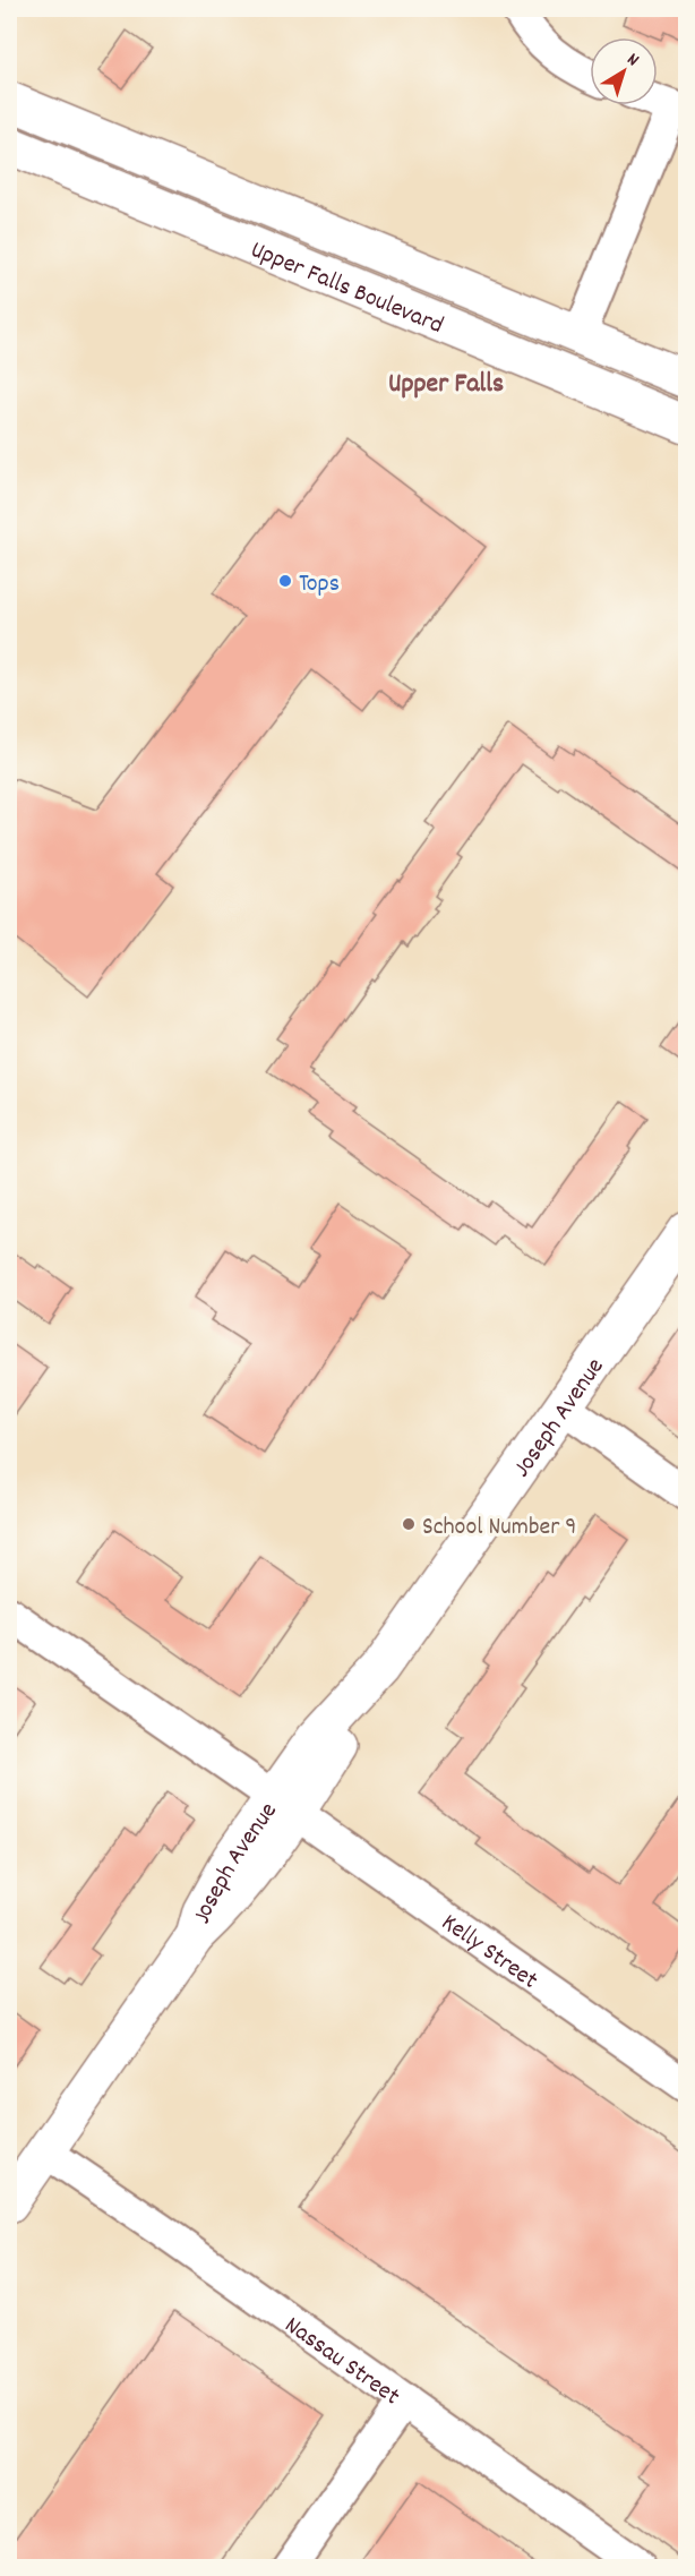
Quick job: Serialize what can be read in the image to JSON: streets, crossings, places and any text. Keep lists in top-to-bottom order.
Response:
{
  "streets": {
    "main road": ["Upper Falls Boulevard", "Joseph Avenue"],
    "street": ["Kelly Street", "Nassau Street"]
  },
  "crossings": [
    ["Joseph Avenue", "Kelly Street"],
    ["Joseph Avenue", "Nassau Street"]
  ],
  "districts": ["Upper Falls"],
  "places": ["Tops", "School Number 9"],
  "north": "top right"
}
